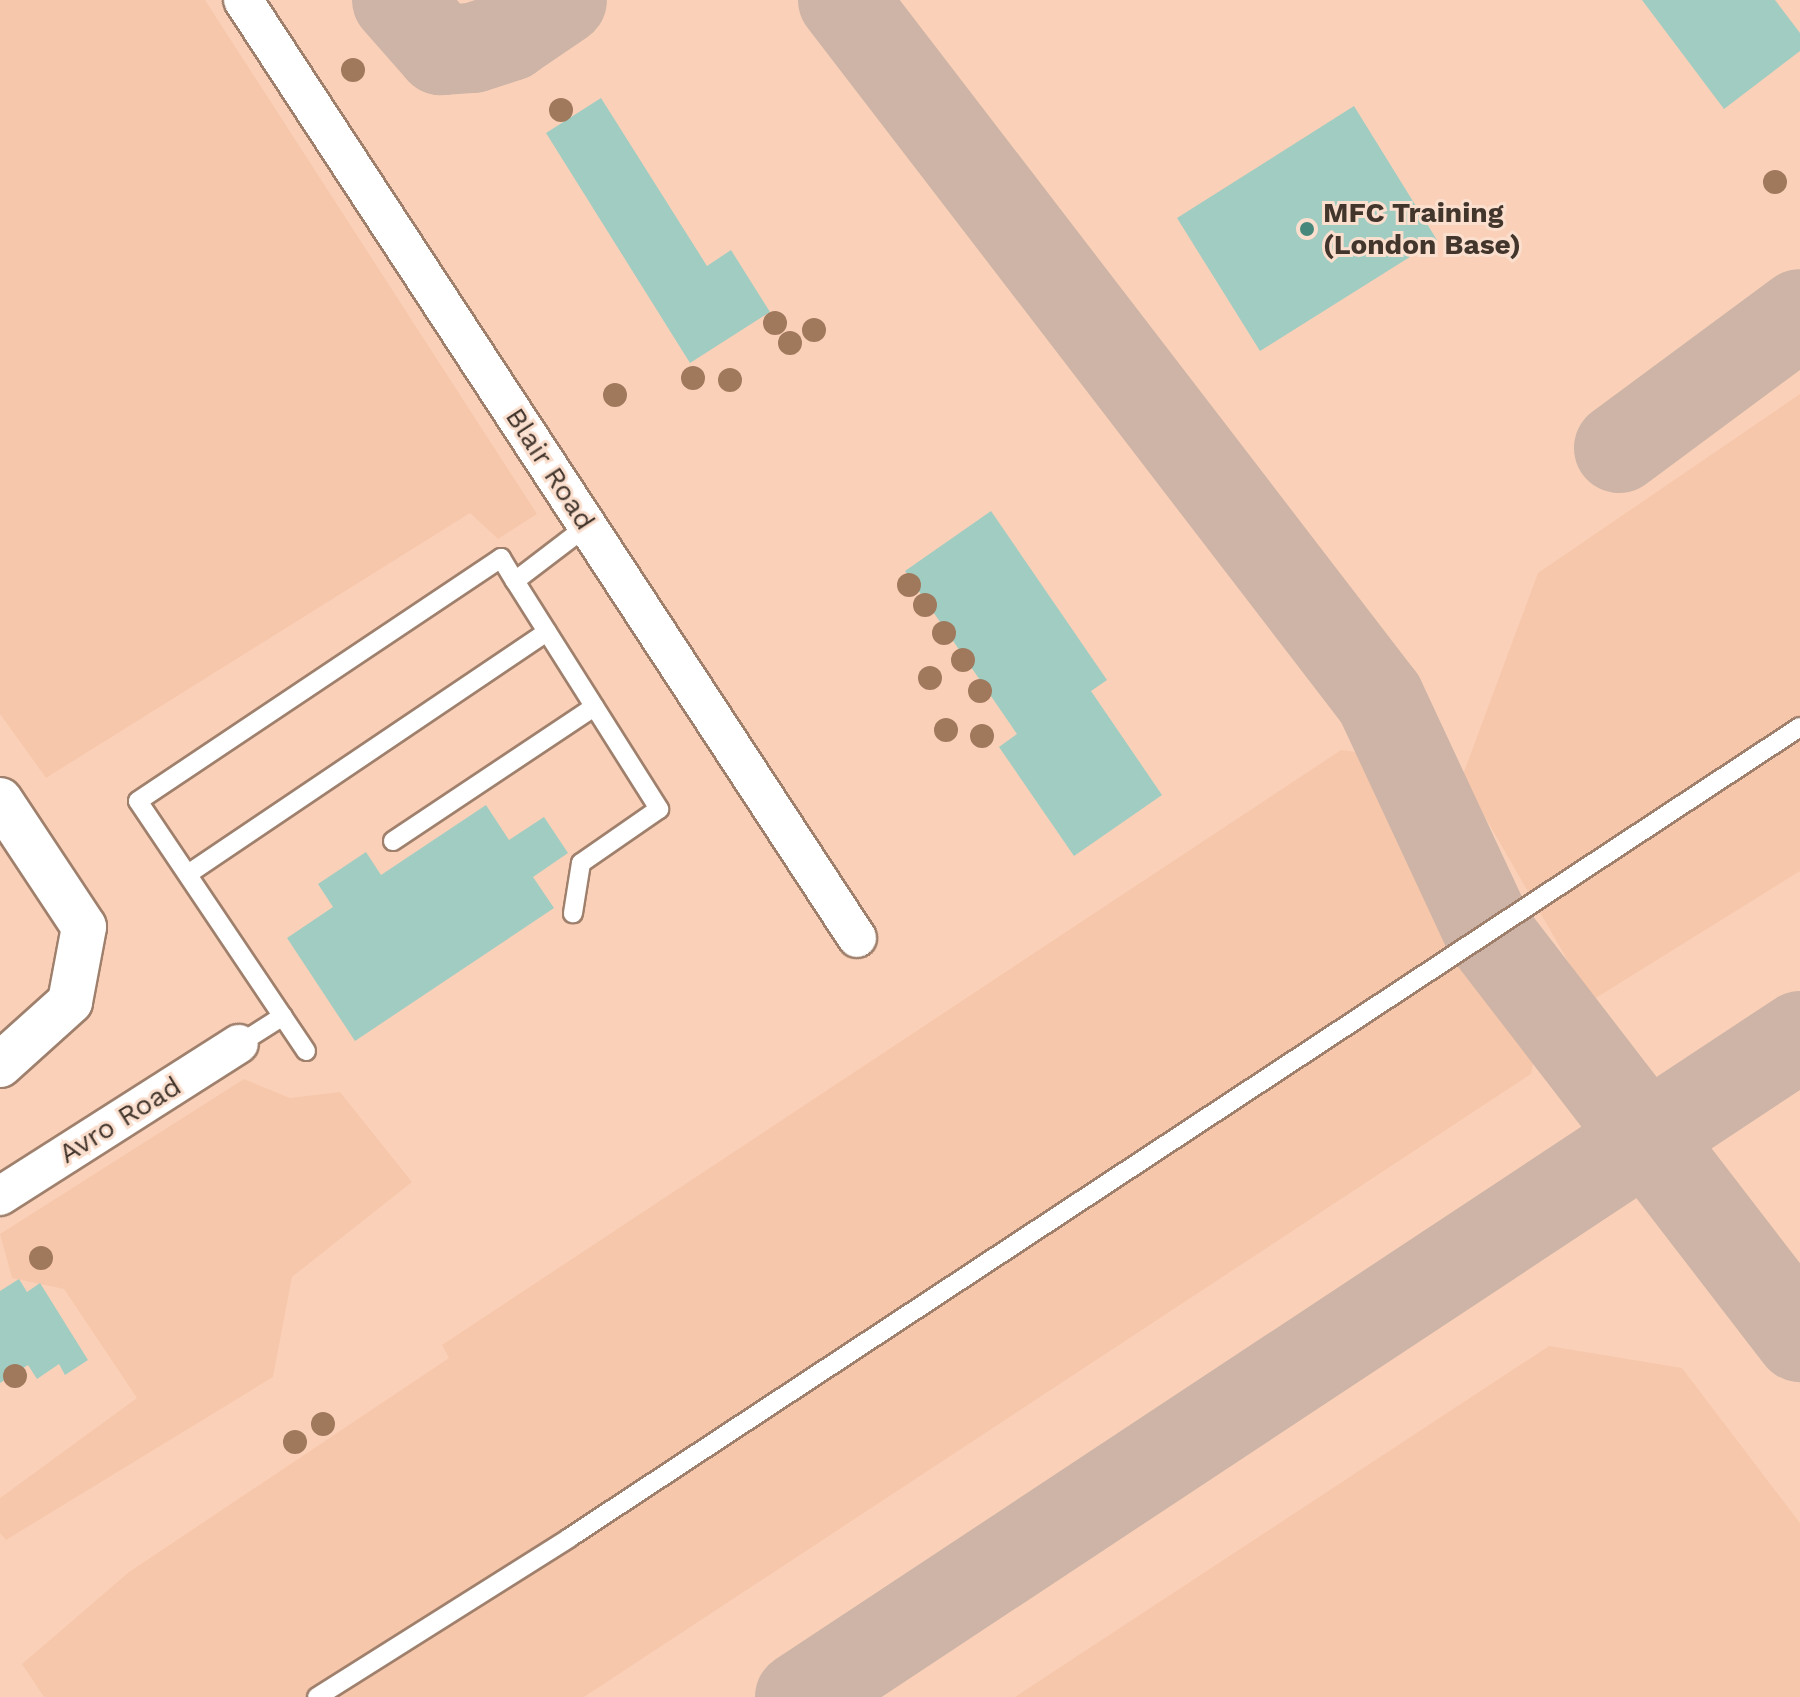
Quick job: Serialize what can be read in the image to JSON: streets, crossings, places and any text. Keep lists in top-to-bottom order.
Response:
{
  "streets": {
    "street": ["Blair Road", "Avro Road"]
  },
  "places": ["MFC Training (London Base)"]
}
